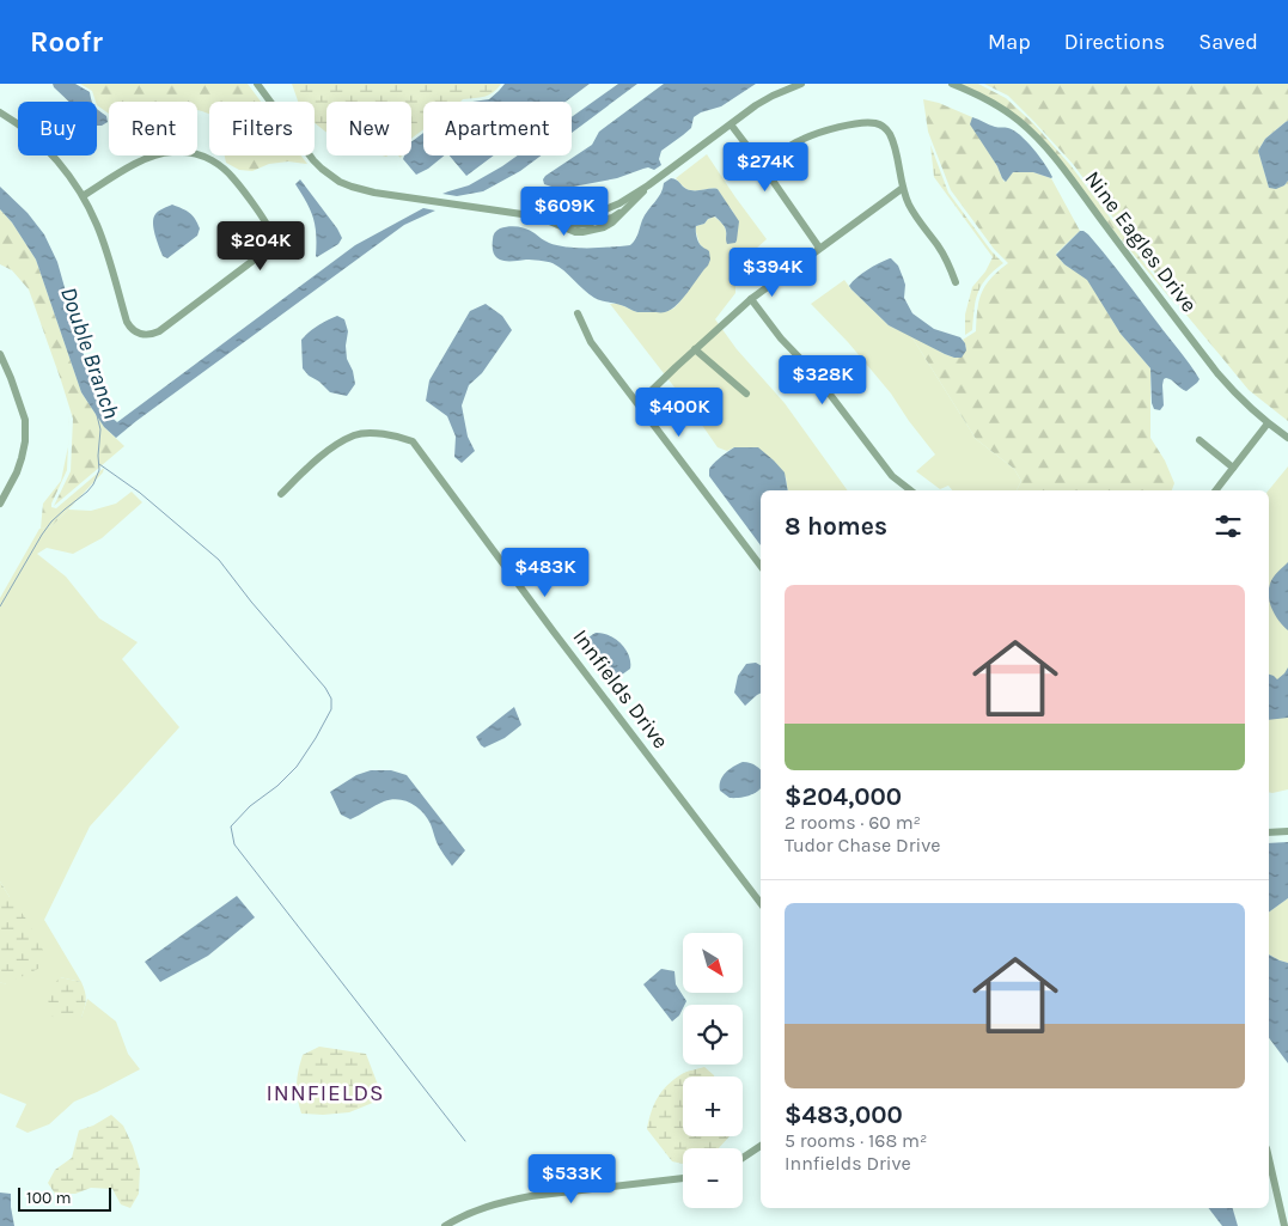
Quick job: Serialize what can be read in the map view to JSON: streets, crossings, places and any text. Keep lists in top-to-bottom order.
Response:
{
  "streets": {
    "street": ["Nine Eagles Drive", "Innfields Drive"]
  },
  "districts": ["INNFIELDS"],
  "water": ["Double Branch"],
  "scale_bar": "100 m",
  "north": "bottom right",
  "page": {
    "header": "Roofr",
    "nav": ["Map", "Directions", "Saved"],
    "chip": [
      "Buy",
      "Rent",
      "Filters",
      "New",
      "Apartment"
    ],
    "price": [
      "$274K",
      "$609K",
      "$204K",
      "$394K",
      "$328K",
      "$400K",
      "$483K",
      "$533K"
    ],
    "heading": "8 homes",
    "list": [
      {
        "name": "$204,000",
        "note": "2 rooms · 60 m² · Tudor Chase Drive"
      },
      {
        "name": "$483,000",
        "note": "5 rooms · 168 m² · Innfields Drive"
      }
    ],
    "map_buttons": ["+", "−"],
    "scale": "100 m"
  }
}
